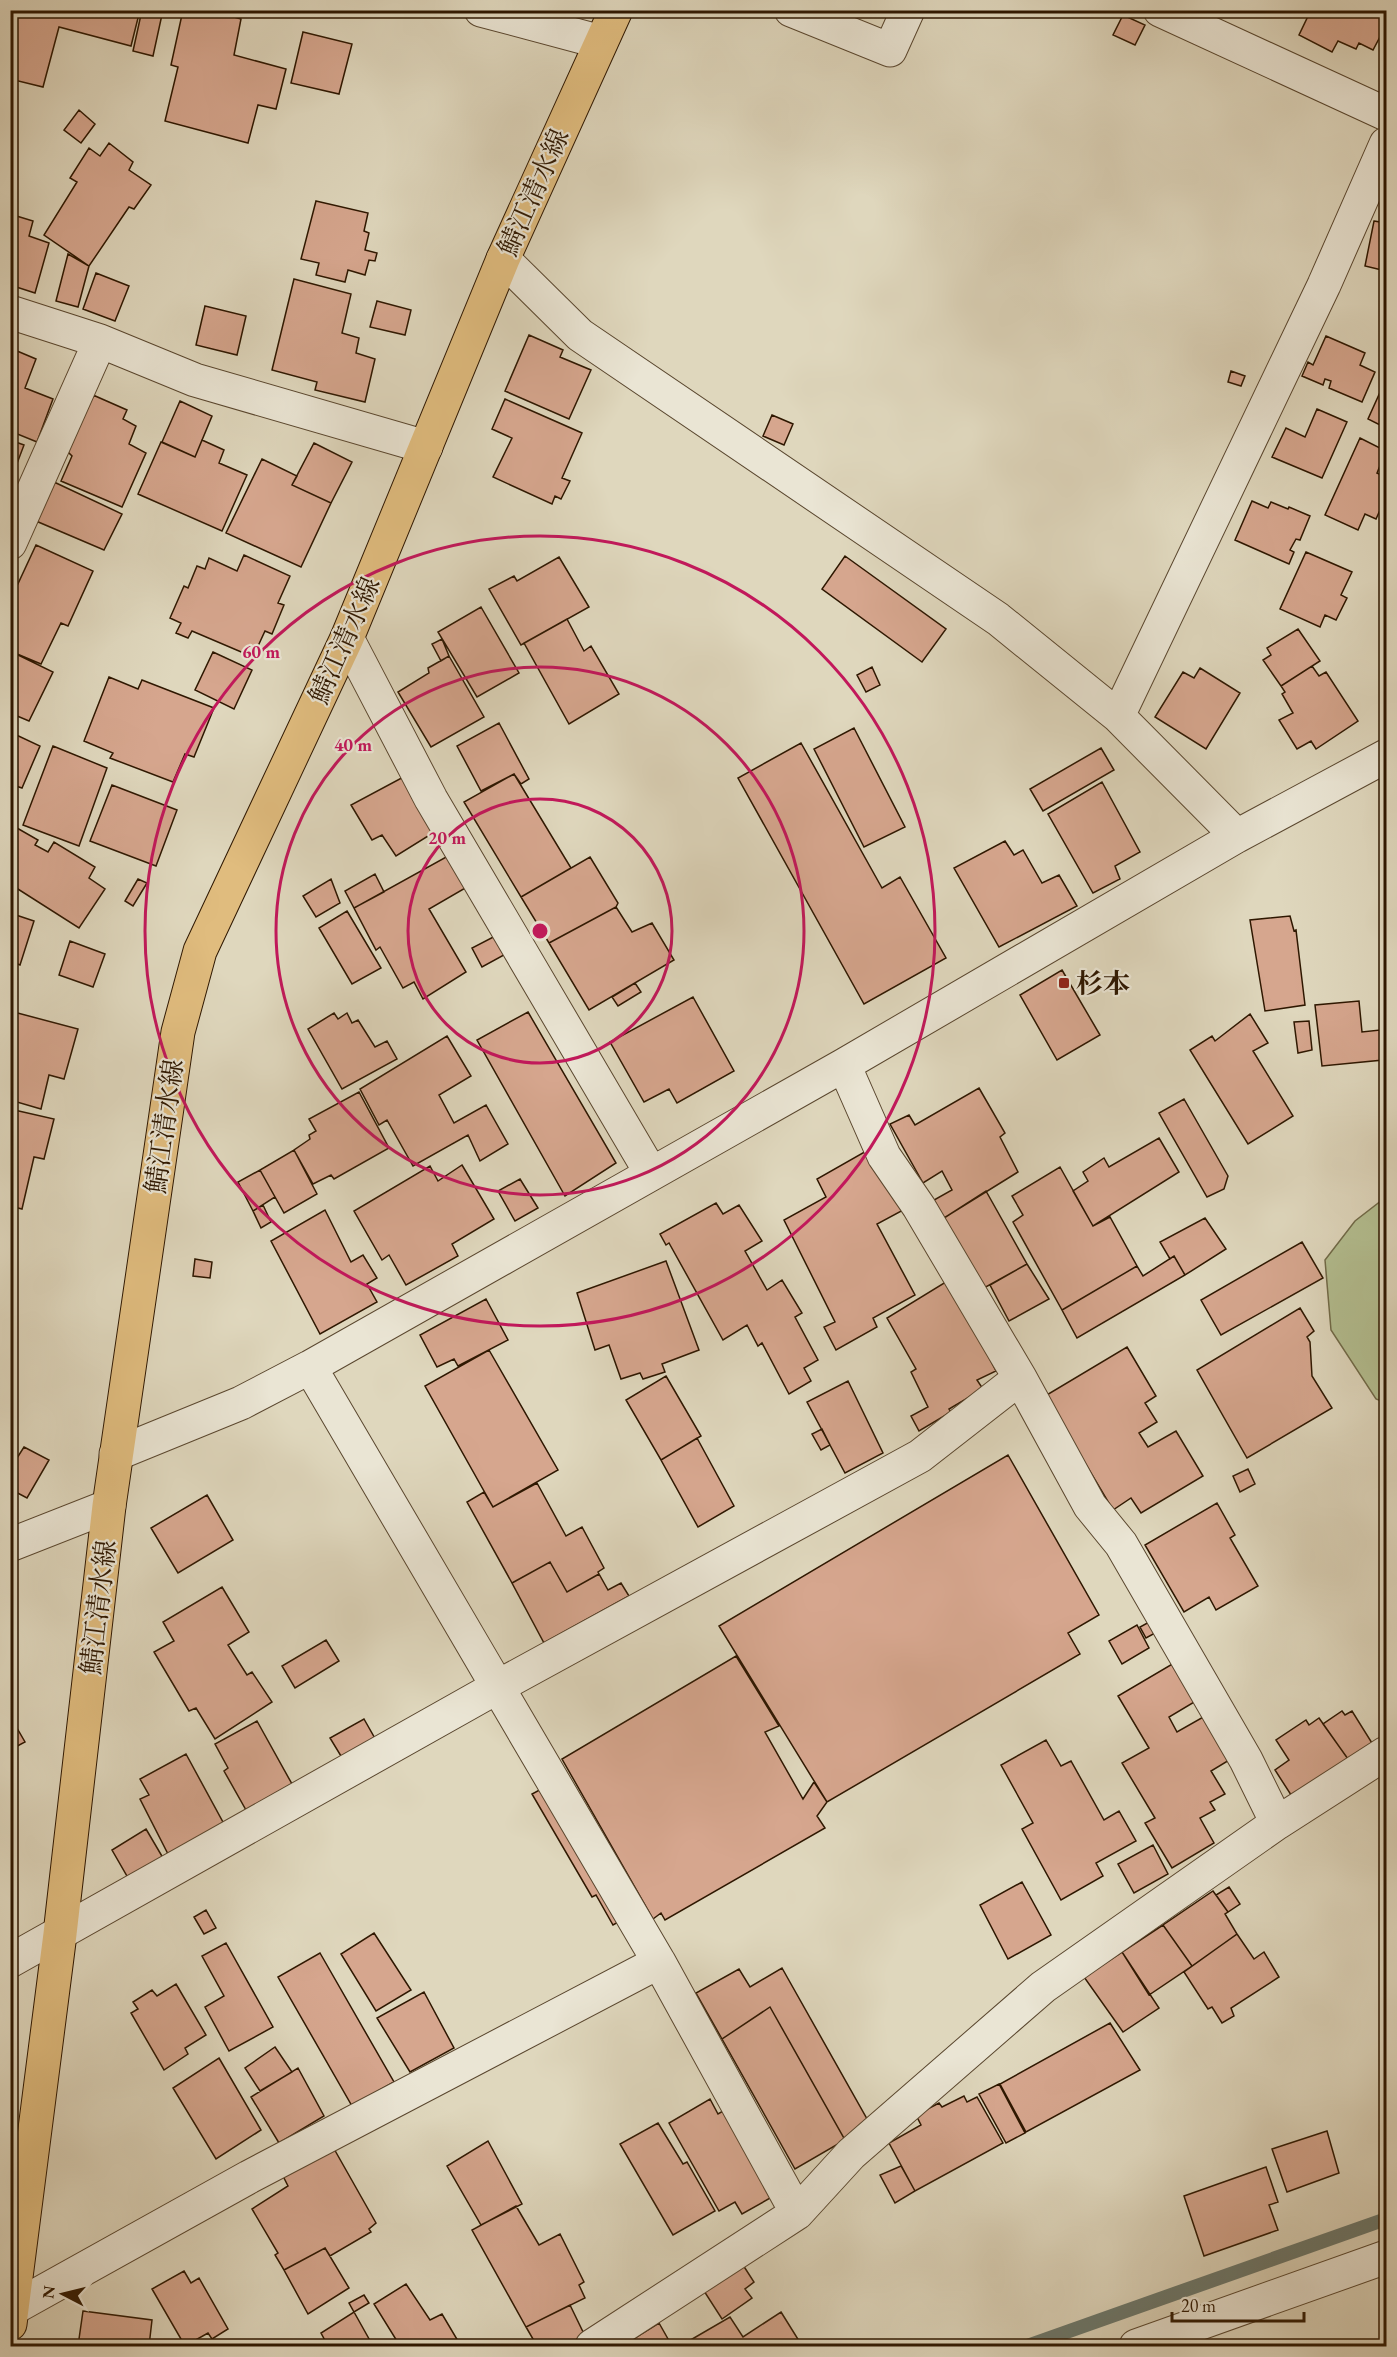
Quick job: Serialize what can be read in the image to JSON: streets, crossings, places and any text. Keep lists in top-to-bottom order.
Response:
{
  "streets": {
    "main road": ["鯖江清水線"]
  },
  "places": {
    "transit": ["杉本"]
  },
  "scale_bar": "20 m",
  "north": "left",
  "rings": ["60 m", "40 m", "20 m"]
}
